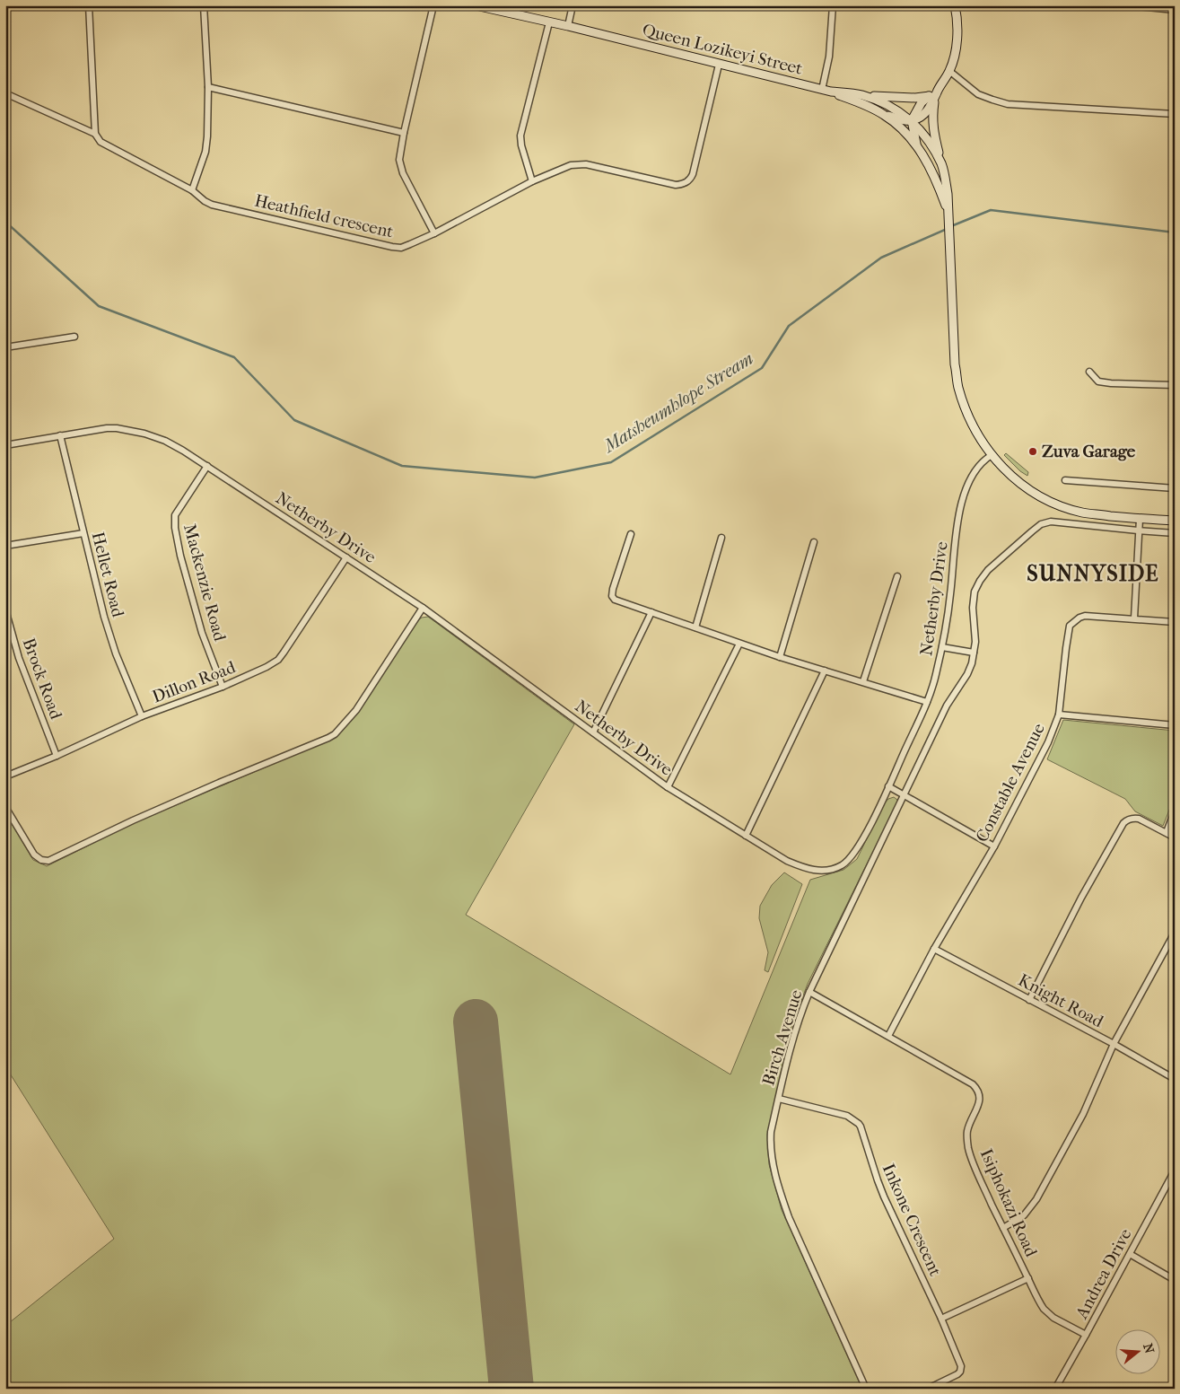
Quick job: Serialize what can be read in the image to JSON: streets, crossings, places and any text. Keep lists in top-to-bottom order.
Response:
{
  "streets": {
    "main road": ["Queen Lozikeyi Street"],
    "street": [
      "Heathfield crescent",
      "Netherby Drive",
      "Hellet Road",
      "Mackenzie Road",
      "Brock Road",
      "Dillon Road",
      "Constable Avenue",
      "Knight Road",
      "Birch Avenue",
      "Isiphokazi Road",
      "Inkone Crescent",
      "Andrea Drive"
    ]
  },
  "crossings": [
    ["Queen Lozikeyi Street", "Heathfield crescent"],
    ["Queen Lozikeyi Street", "Netherby Drive"],
    ["Netherby Drive", "Hellet Road"],
    ["Netherby Drive", "Mackenzie Road"],
    ["Netherby Drive", "Dillon Road"],
    ["Hellet Road", "Dillon Road"],
    ["Mackenzie Road", "Dillon Road"],
    ["Brock Road", "Dillon Road"],
    ["Constable Avenue", "Knight Road"],
    ["Constable Avenue", "Isiphokazi Road"],
    ["Birch Avenue", "Isiphokazi Road"],
    ["Birch Avenue", "Inkone Crescent"],
    ["Isiphokazi Road", "Andrea Drive"]
  ],
  "districts": ["SUNNYSIDE"],
  "water": ["Matsheumhlope Stream"],
  "places": ["Zuva Garage"],
  "north": "right"
}
